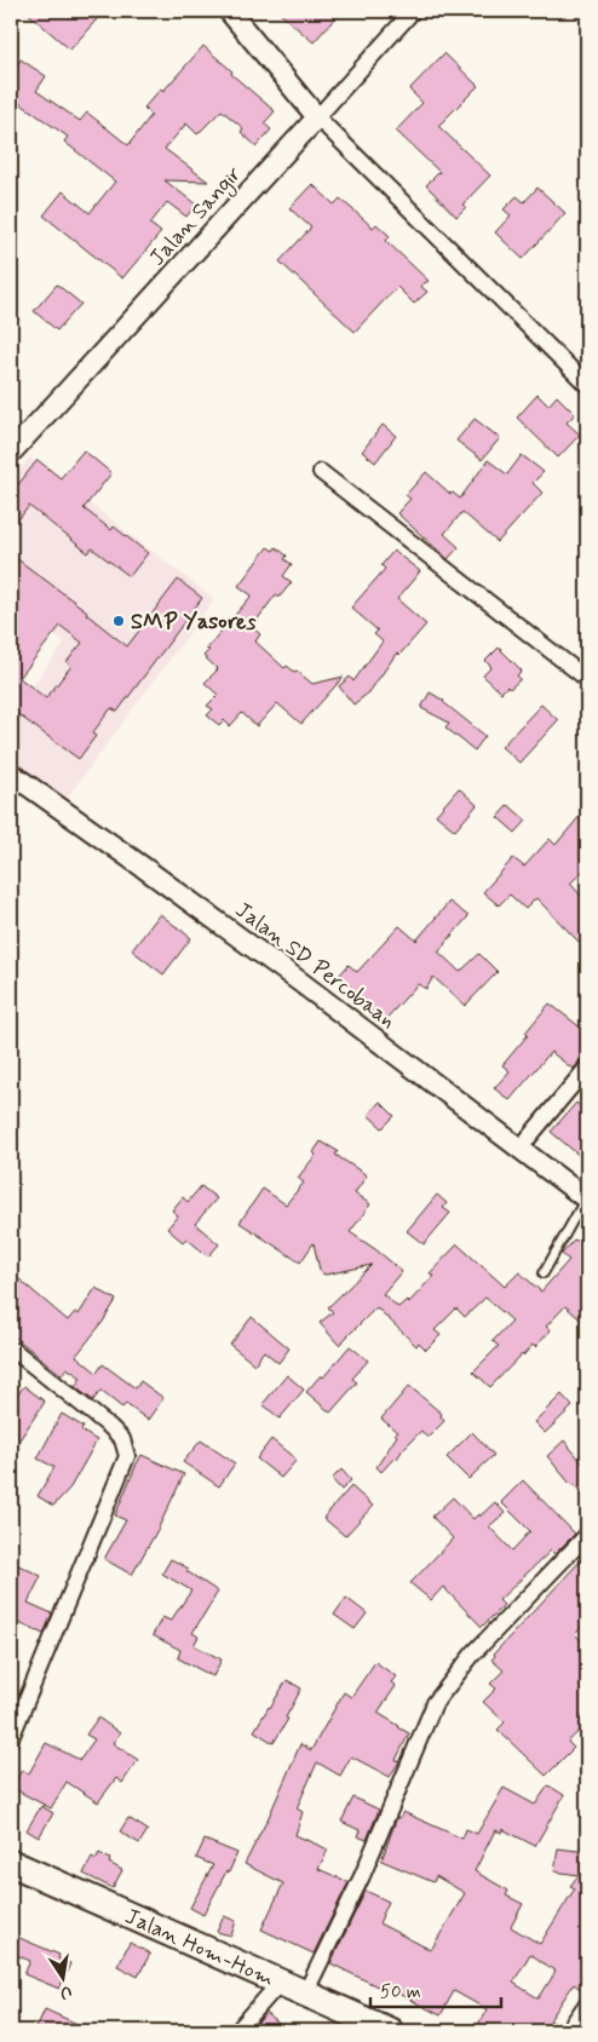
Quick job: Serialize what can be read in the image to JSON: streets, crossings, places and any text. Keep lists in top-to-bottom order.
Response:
{
  "streets": {
    "highway": ["Jalan Hom-Hom"],
    "street": ["Jalan Sangir", "Jalan SD Percobaan"]
  },
  "places": ["SMP Yasores"],
  "scale_bar": "50 m",
  "north": "bottom"
}
